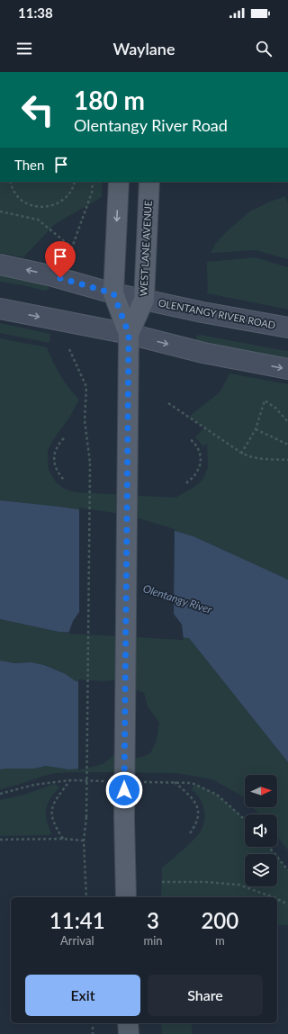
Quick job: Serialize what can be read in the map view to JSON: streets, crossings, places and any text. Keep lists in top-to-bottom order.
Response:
{
  "streets": {
    "main road": ["WEST LANE AVENUE", "OLENTANGY RIVER ROAD"]
  },
  "crossings": [
    ["WEST LANE AVENUE", "OLENTANGY RIVER ROAD"]
  ],
  "water": ["Olentangy River"],
  "north": "right",
  "page": {
    "status": "11:38",
    "header": "Waylane",
    "turn": ["180 m", "Olentangy River Road"],
    "then": "Then",
    "eta": [
      "11:41",
      "Arrival",
      "3",
      "min",
      "200",
      "m"
    ],
    "buttons": ["Exit", "Share"]
  }
}
